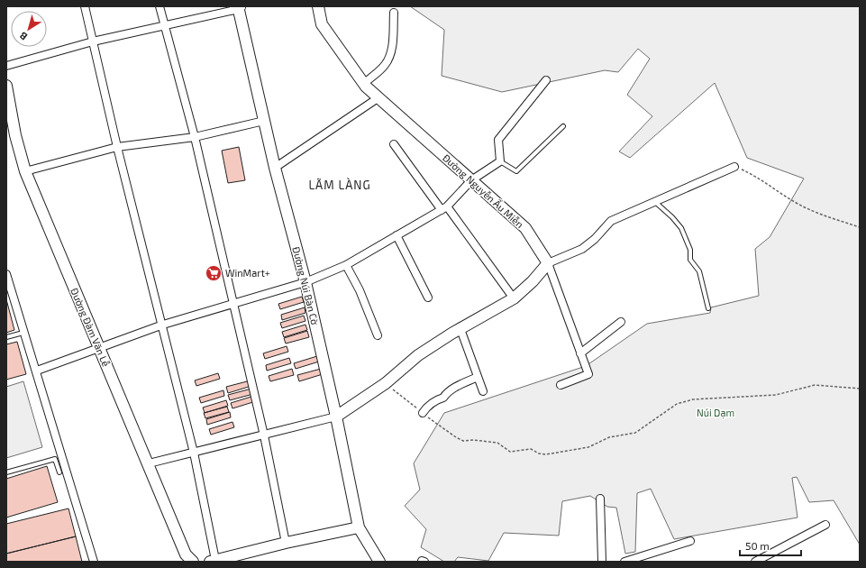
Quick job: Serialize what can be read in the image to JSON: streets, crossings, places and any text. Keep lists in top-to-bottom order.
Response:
{
  "streets": {
    "street": ["Đường Nguyễn Ấu Miễn", "Đường Núi Bàn Cờ", "Đường Đàm Văn Lễ"]
  },
  "districts": ["LÃM LÀNG"],
  "parks": ["Núi Dạm"],
  "places": {
    "supermarket": ["WinMart+"]
  },
  "scale_bar": "50 m",
  "north": "bottom left"
}
